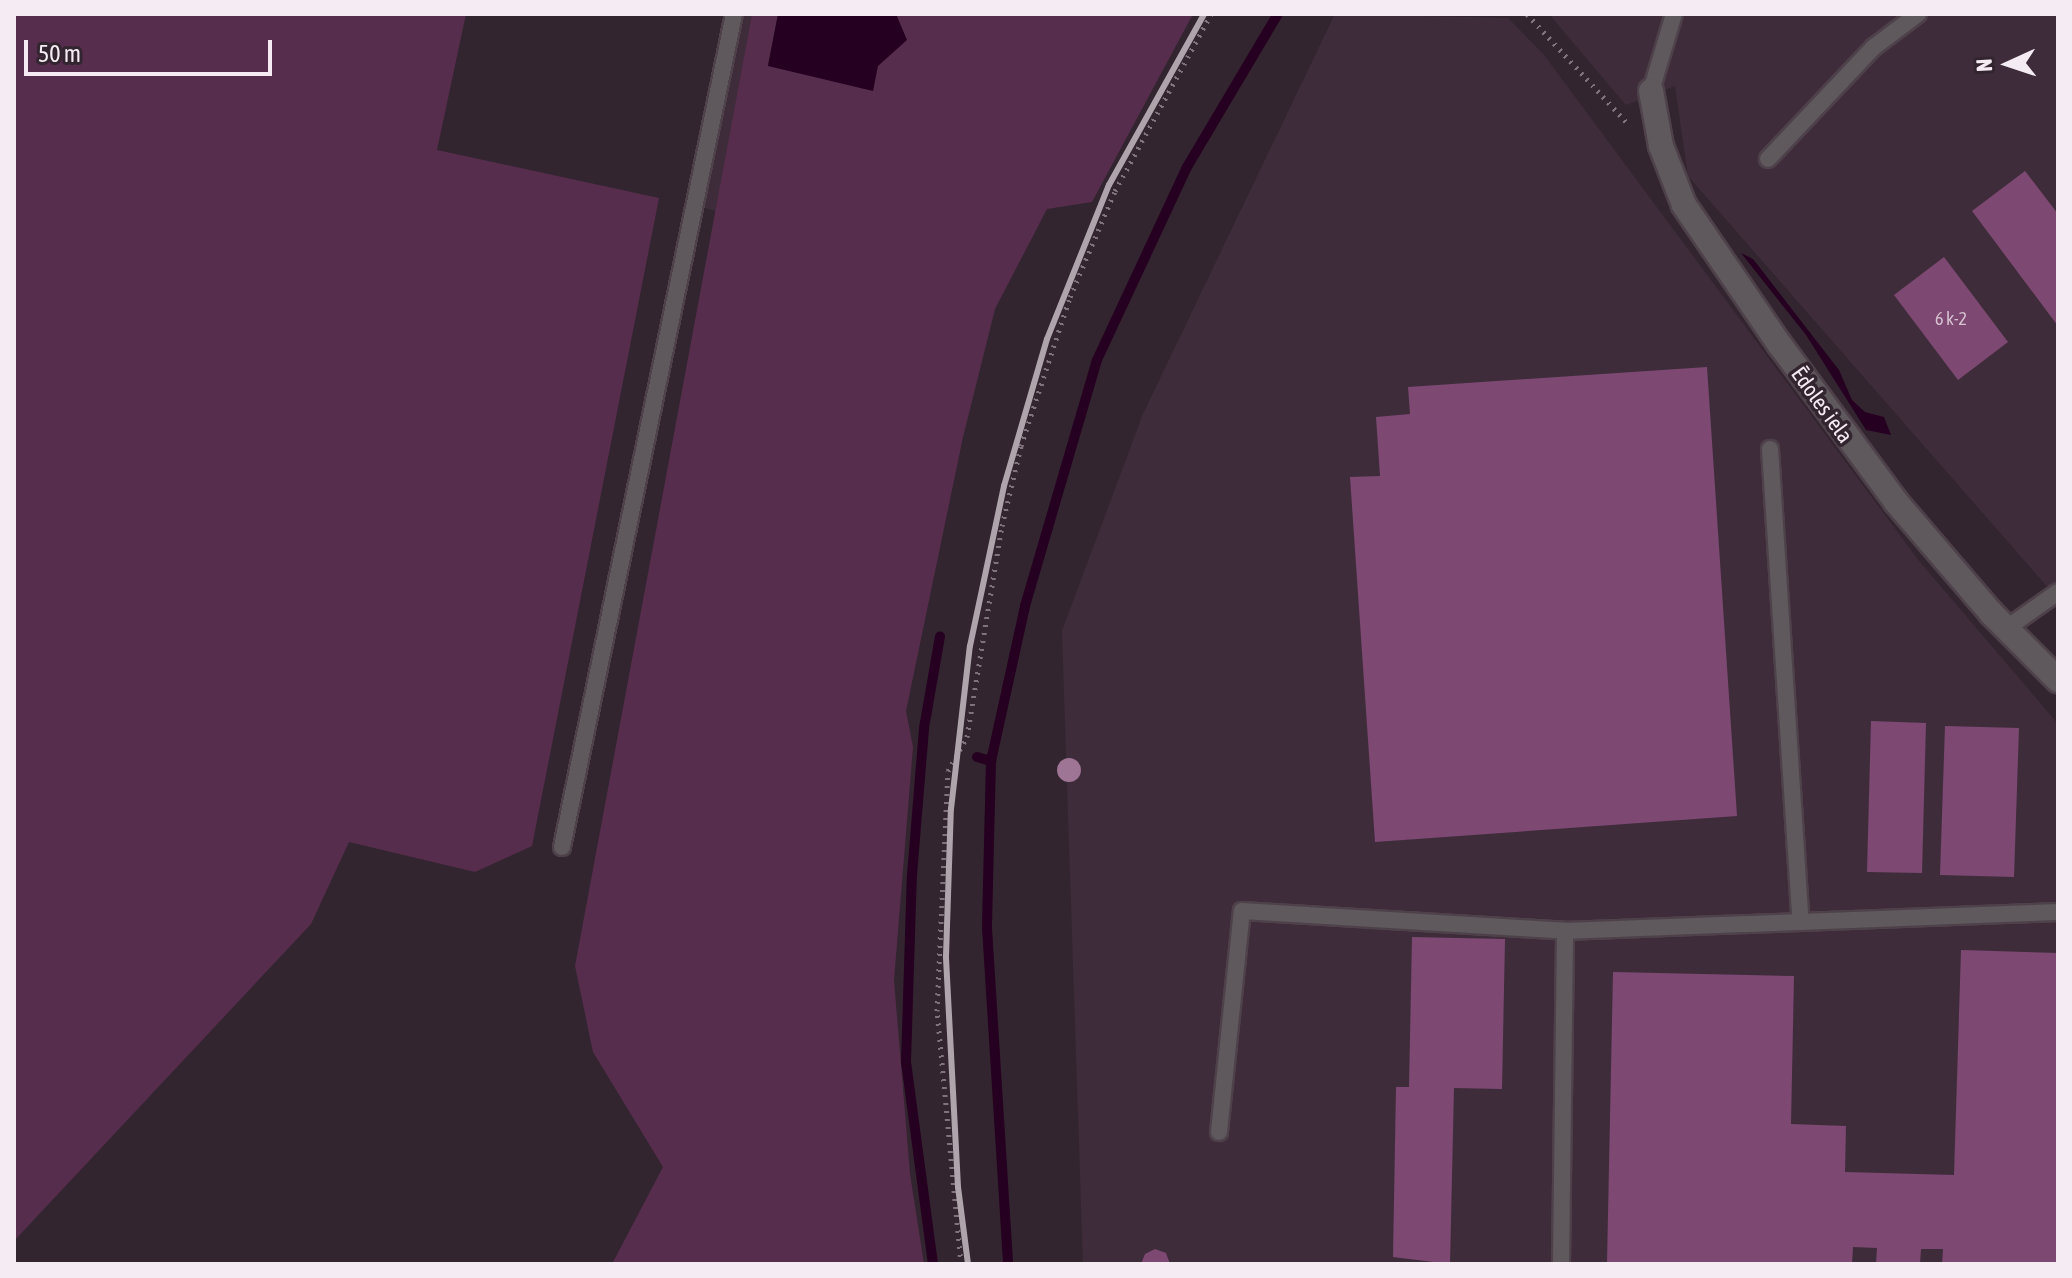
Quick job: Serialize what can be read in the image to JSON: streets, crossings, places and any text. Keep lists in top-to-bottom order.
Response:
{
  "streets": {
    "street": ["Ēdoles iela"]
  },
  "house_numbers": ["6 k-2"],
  "scale_bar": "50 m",
  "north": "left"
}
